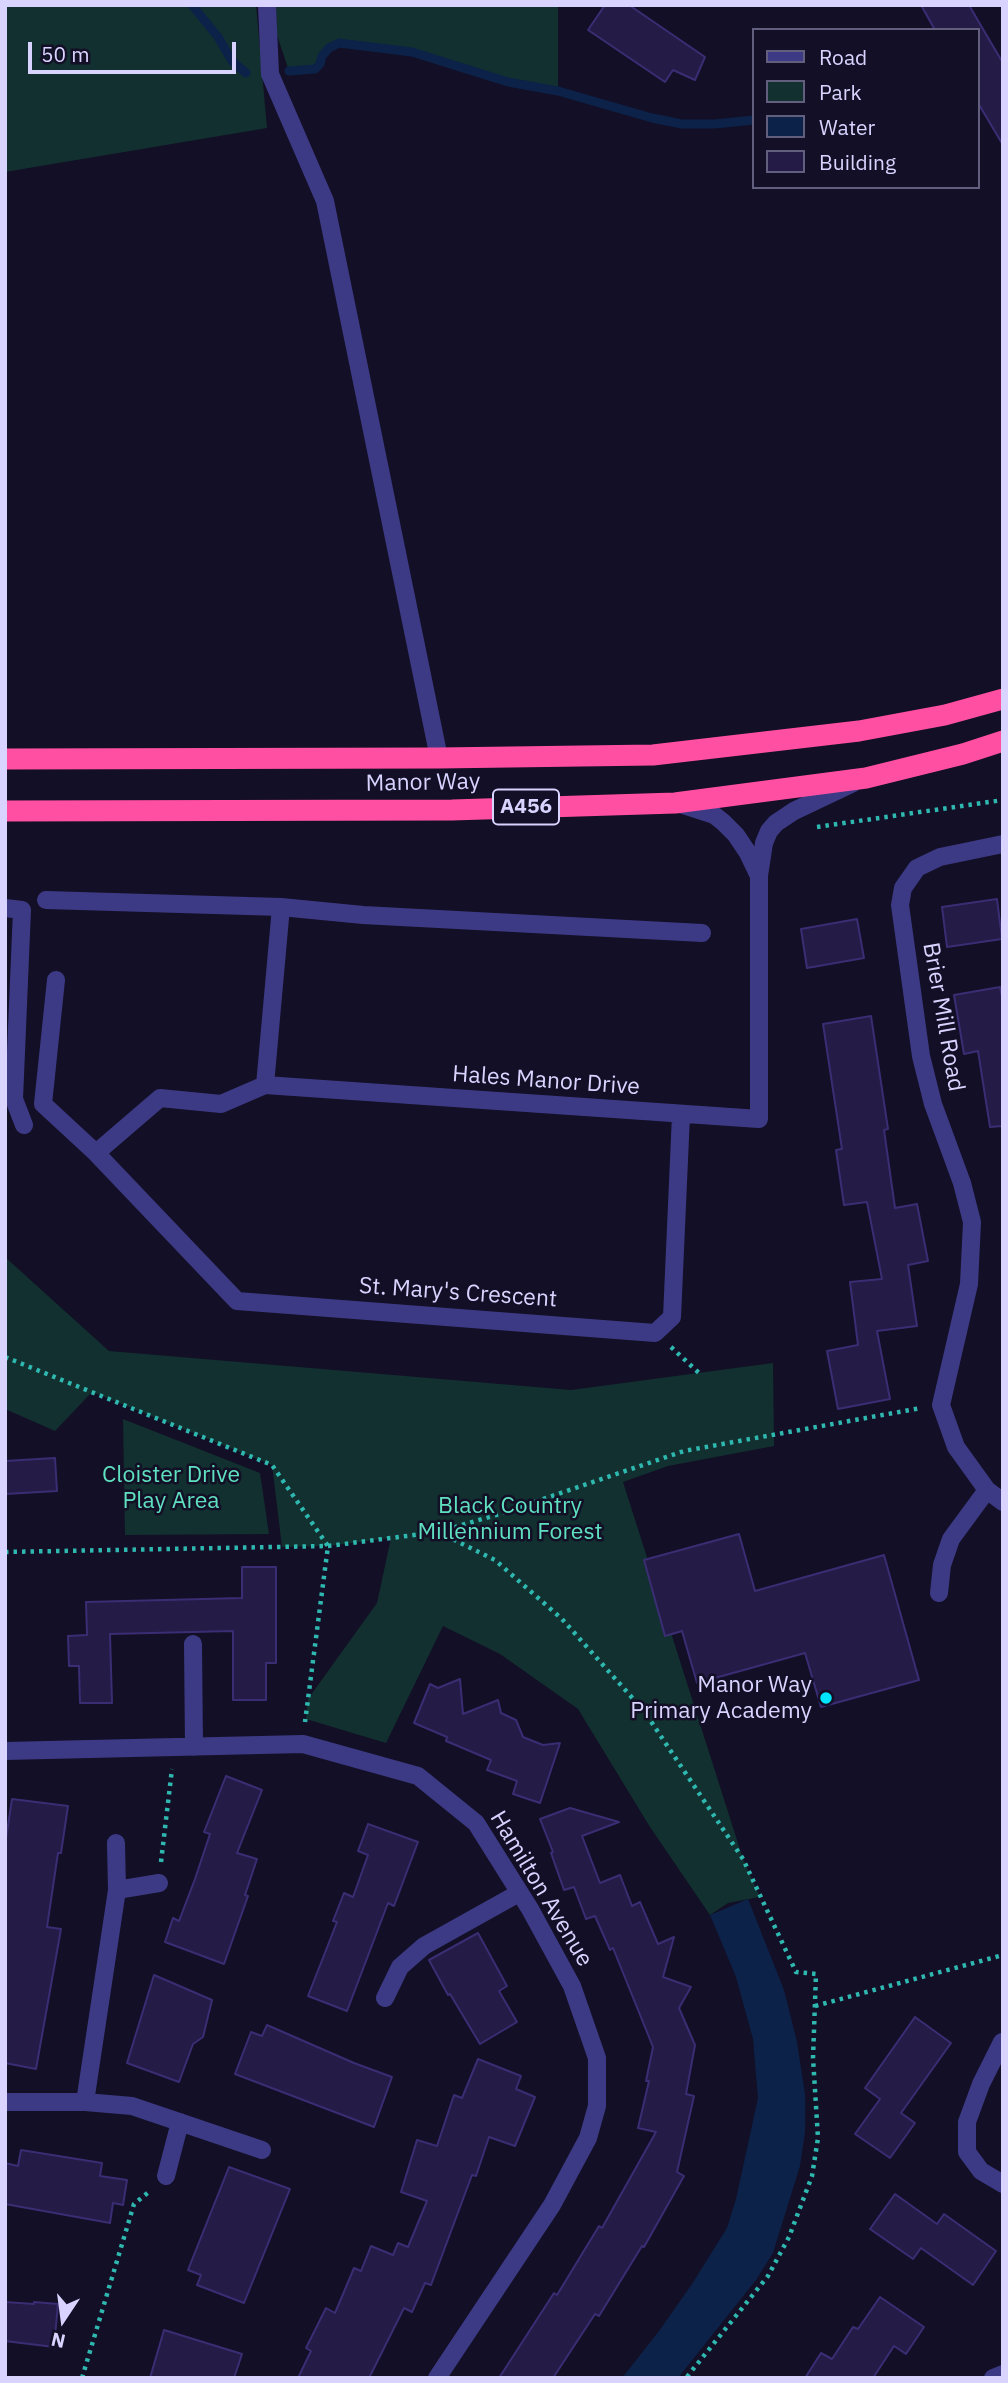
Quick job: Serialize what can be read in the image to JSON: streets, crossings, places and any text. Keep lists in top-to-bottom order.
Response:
{
  "streets": {
    "highway": ["Manor Way", "A456"],
    "street": [
      "Brier Mill Road",
      "Hales Manor Drive",
      "St. Mary's Crescent",
      "Hamilton Avenue"
    ]
  },
  "crossings": [
    ["Manor Way", "Hales Manor Drive"]
  ],
  "parks": ["Cloister Drive Play Area", "Black Country Millennium Forest"],
  "places": ["Manor Way Primary Academy"],
  "legend": [
    "Road",
    "Park",
    "Water",
    "Building"
  ],
  "scale_bar": "50 m",
  "north": "bottom"
}
